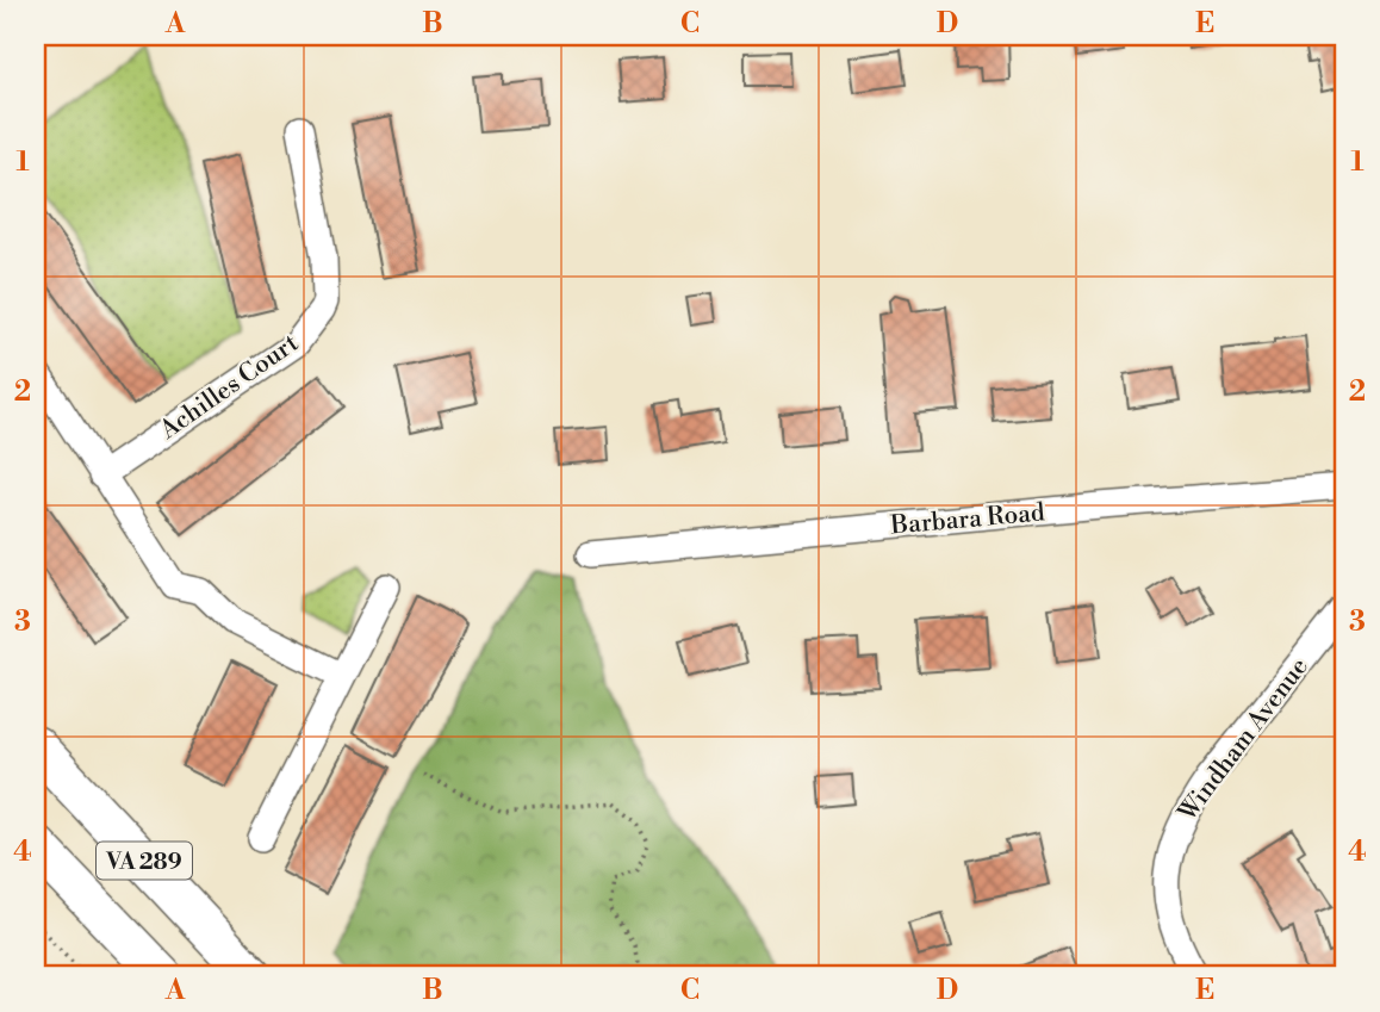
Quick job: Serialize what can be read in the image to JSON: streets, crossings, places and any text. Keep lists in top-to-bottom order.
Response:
{
  "streets": {
    "main road": ["VA 289"],
    "street": ["Achilles Court", "Barbara Road", "Windham Avenue"]
  },
  "grid": {
    "columns": [
      "A",
      "B",
      "C",
      "D",
      "E"
    ],
    "rows": [
      "1",
      "2",
      "3",
      "4"
    ]
  }
}
